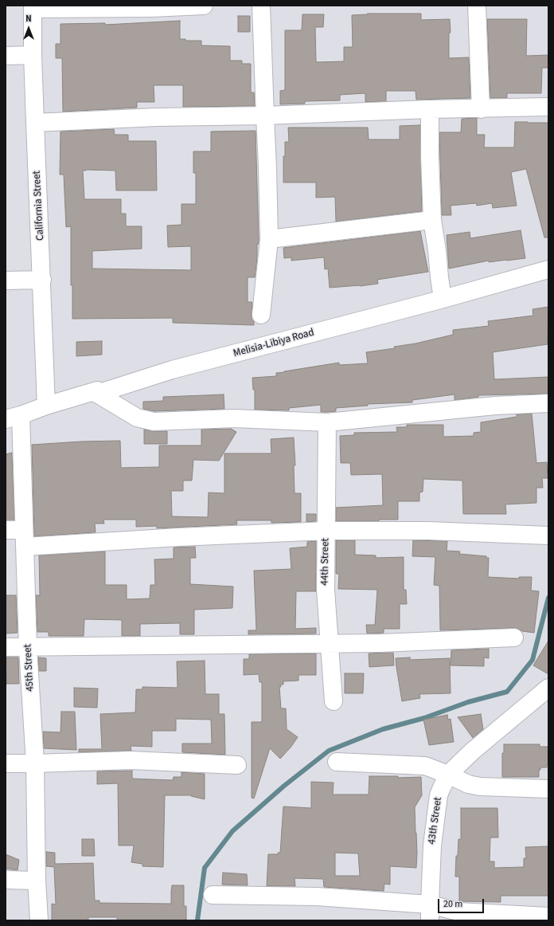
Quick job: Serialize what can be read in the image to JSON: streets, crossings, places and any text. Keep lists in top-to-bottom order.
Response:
{
  "streets": {
    "street": [
      "California Street",
      "Melisia-Libiya Road",
      "44th Street",
      "45th Street",
      "43th Street"
    ]
  },
  "crossings": [
    ["California Street", "Melisia-Libiya Road"],
    ["Melisia-Libiya Road", "45th Street"]
  ],
  "scale_bar": "20 m",
  "north": "top"
}
